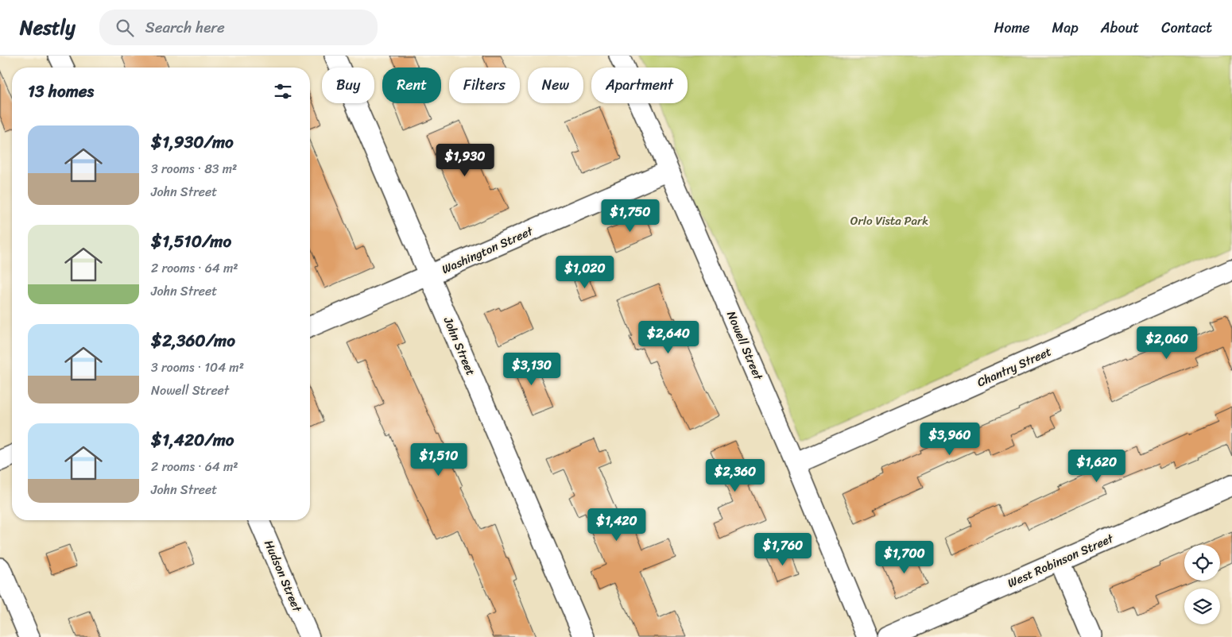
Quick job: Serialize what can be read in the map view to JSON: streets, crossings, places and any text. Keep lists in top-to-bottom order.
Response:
{
  "streets": {
    "street": [
      "Washington Street",
      "Nowell Street",
      "John Street",
      "Chantry Street",
      "West Robinson Street",
      "Hudson Street"
    ]
  },
  "crossings": [
    ["Washington Street", "Nowell Street"],
    ["Washington Street", "John Street"],
    ["Nowell Street", "Chantry Street"]
  ],
  "parks": ["Orlo Vista Park"],
  "page": {
    "header": "Nestly",
    "search": "Search here",
    "nav": [
      "Home",
      "Map",
      "About",
      "Contact"
    ],
    "chip": [
      "Buy",
      "Rent",
      "Filters",
      "New",
      "Apartment"
    ],
    "heading": "13 homes",
    "list": [
      {
        "name": "$1,930/mo",
        "note": "3 rooms · 83 m² · John Street"
      },
      {
        "name": "$1,510/mo",
        "note": "2 rooms · 64 m² · John Street"
      },
      {
        "name": "$2,360/mo",
        "note": "3 rooms · 104 m² · Nowell Street"
      },
      {
        "name": "$1,420/mo",
        "note": "2 rooms · 64 m² · John Street"
      }
    ],
    "price": [
      "$1,930",
      "$1,750",
      "$1,020",
      "$2,640",
      "$2,060",
      "$3,130",
      "$3,960",
      "$1,510",
      "$1,620",
      "$2,360",
      "$1,420",
      "$1,760",
      "$1,700"
    ]
  }
}
